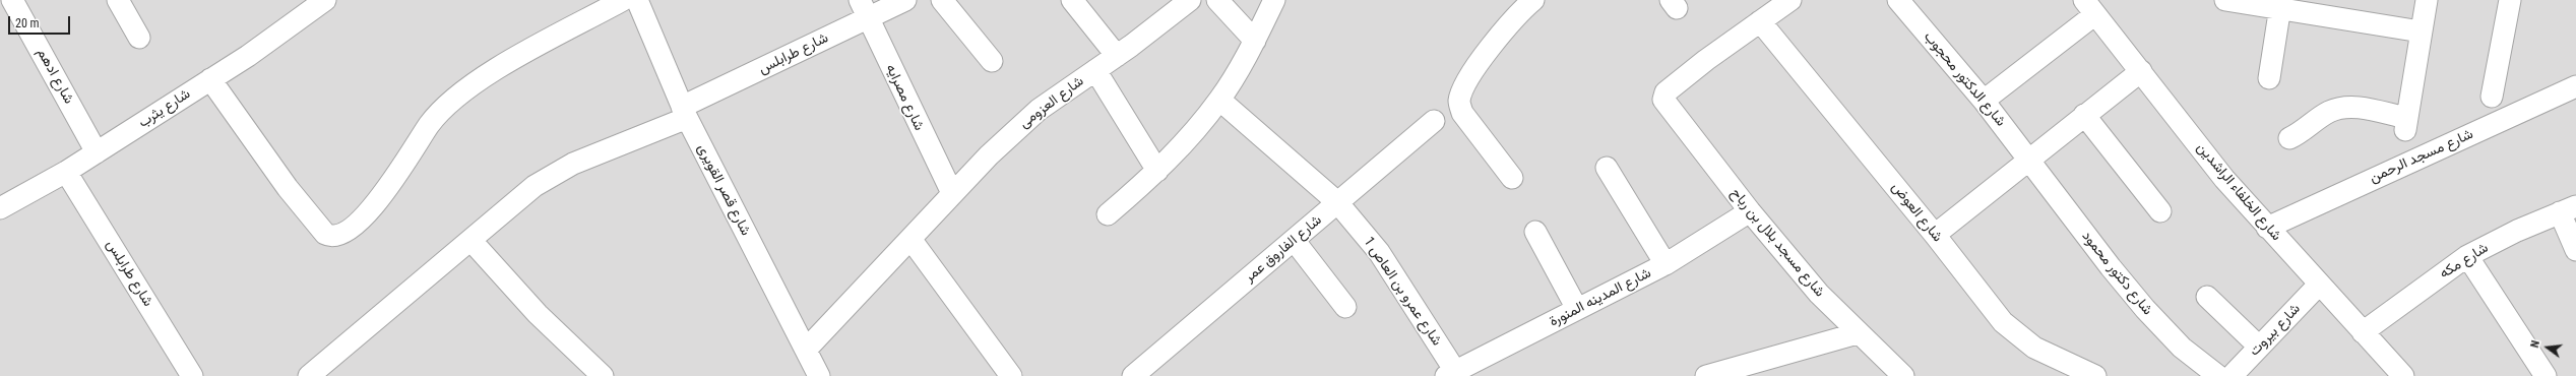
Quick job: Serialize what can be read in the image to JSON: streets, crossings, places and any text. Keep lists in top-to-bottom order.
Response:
{
  "streets": {
    "street": [
      "شارع طرابلس",
      "شارع ادهم",
      "شارع الدكتور محجوب",
      "شارع مصرايه",
      "شارع العزومى",
      "شارع يثرب",
      "شارع مسجد الرحمن",
      "شارع قصر القويرى",
      "شارع الخلفاء الراشدين",
      "شارع العوض",
      "شارع مسجد بلال بن رباح",
      "شارع الفاروق عمر",
      "شارع مكه",
      "شارع دكتور محمود",
      "شارع عمرو بن العاص 1",
      "شارع المدينه المنورة",
      "شارع بيروت"
    ]
  },
  "crossings": [
    ["شارع طرابلس", "شارع مصرايه"],
    ["شارع طرابلس", "شارع يثرب"],
    ["شارع طرابلس", "شارع قصر القويرى"],
    ["شارع ادهم", "شارع يثرب"],
    ["شارع الدكتور محجوب", "شارع دكتور محمود"],
    ["شارع مصرايه", "شارع العزومى"],
    ["شارع العزومى", "شارع قصر القويرى"],
    ["شارع مسجد الرحمن", "شارع الخلفاء الراشدين"],
    ["شارع الخلفاء الراشدين", "شارع مكه"],
    ["شارع الخلفاء الراشدين", "شارع بيروت"],
    ["شارع العوض", "شارع مسجد بلال بن رباح"],
    ["شارع مسجد بلال بن رباح", "شارع المدينه المنورة"],
    ["شارع الفاروق عمر", "شارع عمرو بن العاص 1"],
    ["شارع عمرو بن العاص 1", "شارع المدينه المنورة"]
  ],
  "scale_bar": "20 m",
  "north": "left"
}
